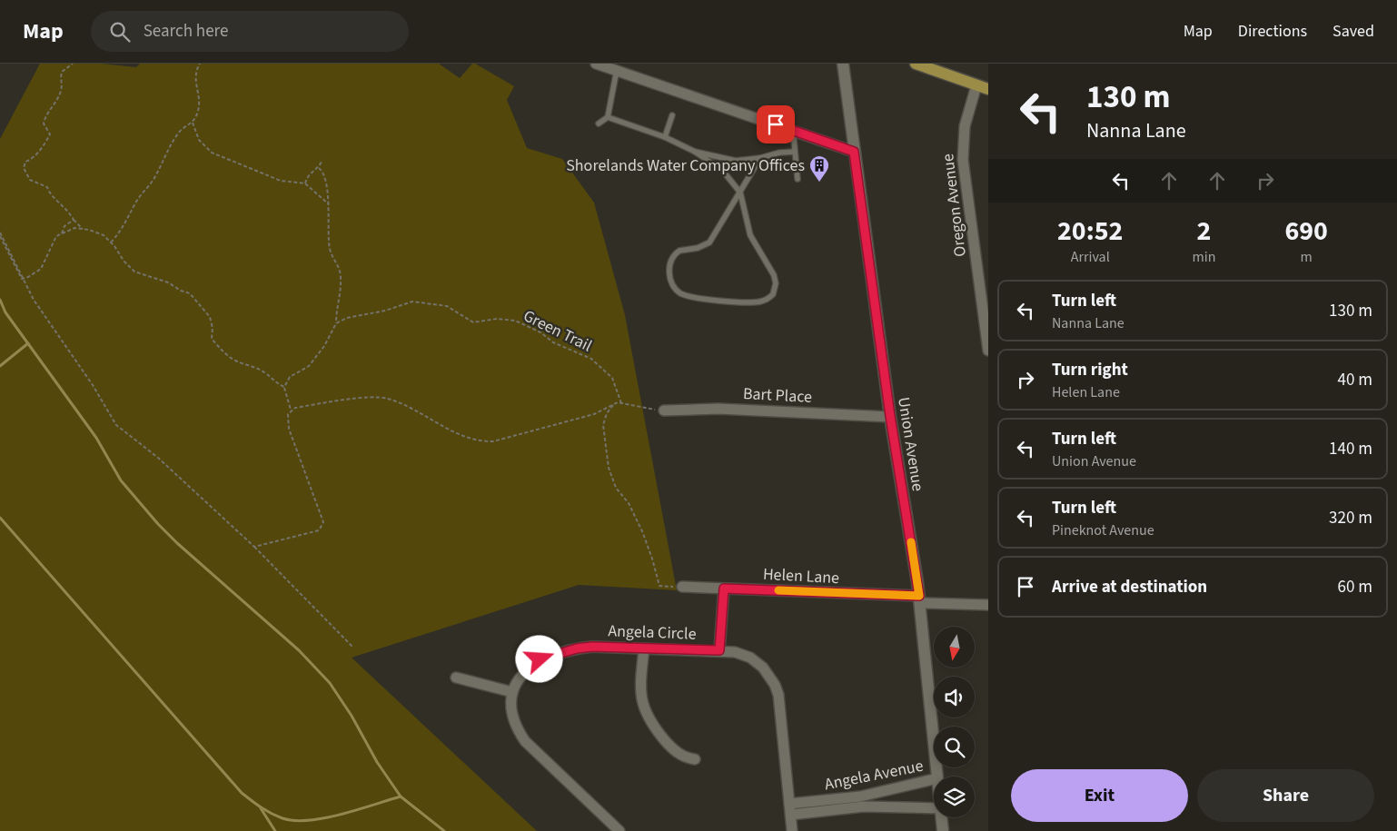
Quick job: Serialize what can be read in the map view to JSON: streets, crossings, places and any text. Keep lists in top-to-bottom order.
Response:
{
  "streets": {
    "street": [
      "Oregon Avenue",
      "Bart Place",
      "Union Avenue",
      "Helen Lane",
      "Angela Circle",
      "Angela Avenue"
    ],
    "path": ["Green Trail"]
  },
  "crossings": [
    ["Bart Place", "Union Avenue"],
    ["Union Avenue", "Helen Lane"],
    ["Angela Circle", "Angela Avenue"]
  ],
  "places": {
    "building": ["Shorelands Water Company Offices"]
  },
  "north": "bottom",
  "page": {
    "header": "Map",
    "search": "Search here",
    "nav": ["Map", "Directions", "Saved"],
    "turn": ["130 m", "Nanna Lane"],
    "eta": [
      "20:52",
      "Arrival",
      "2",
      "min",
      "690",
      "m"
    ],
    "list": [
      {
        "name": "Turn left",
        "note": "Nanna Lane",
        "value": "130 m"
      },
      {
        "name": "Turn right",
        "note": "Helen Lane",
        "value": "40 m"
      },
      {
        "name": "Turn left",
        "note": "Union Avenue",
        "value": "140 m"
      },
      {
        "name": "Turn left",
        "note": "Pineknot Avenue",
        "value": "320 m"
      },
      {
        "name": "Arrive at destination",
        "value": "60 m"
      }
    ],
    "buttons": ["Exit", "Share"]
  }
}
